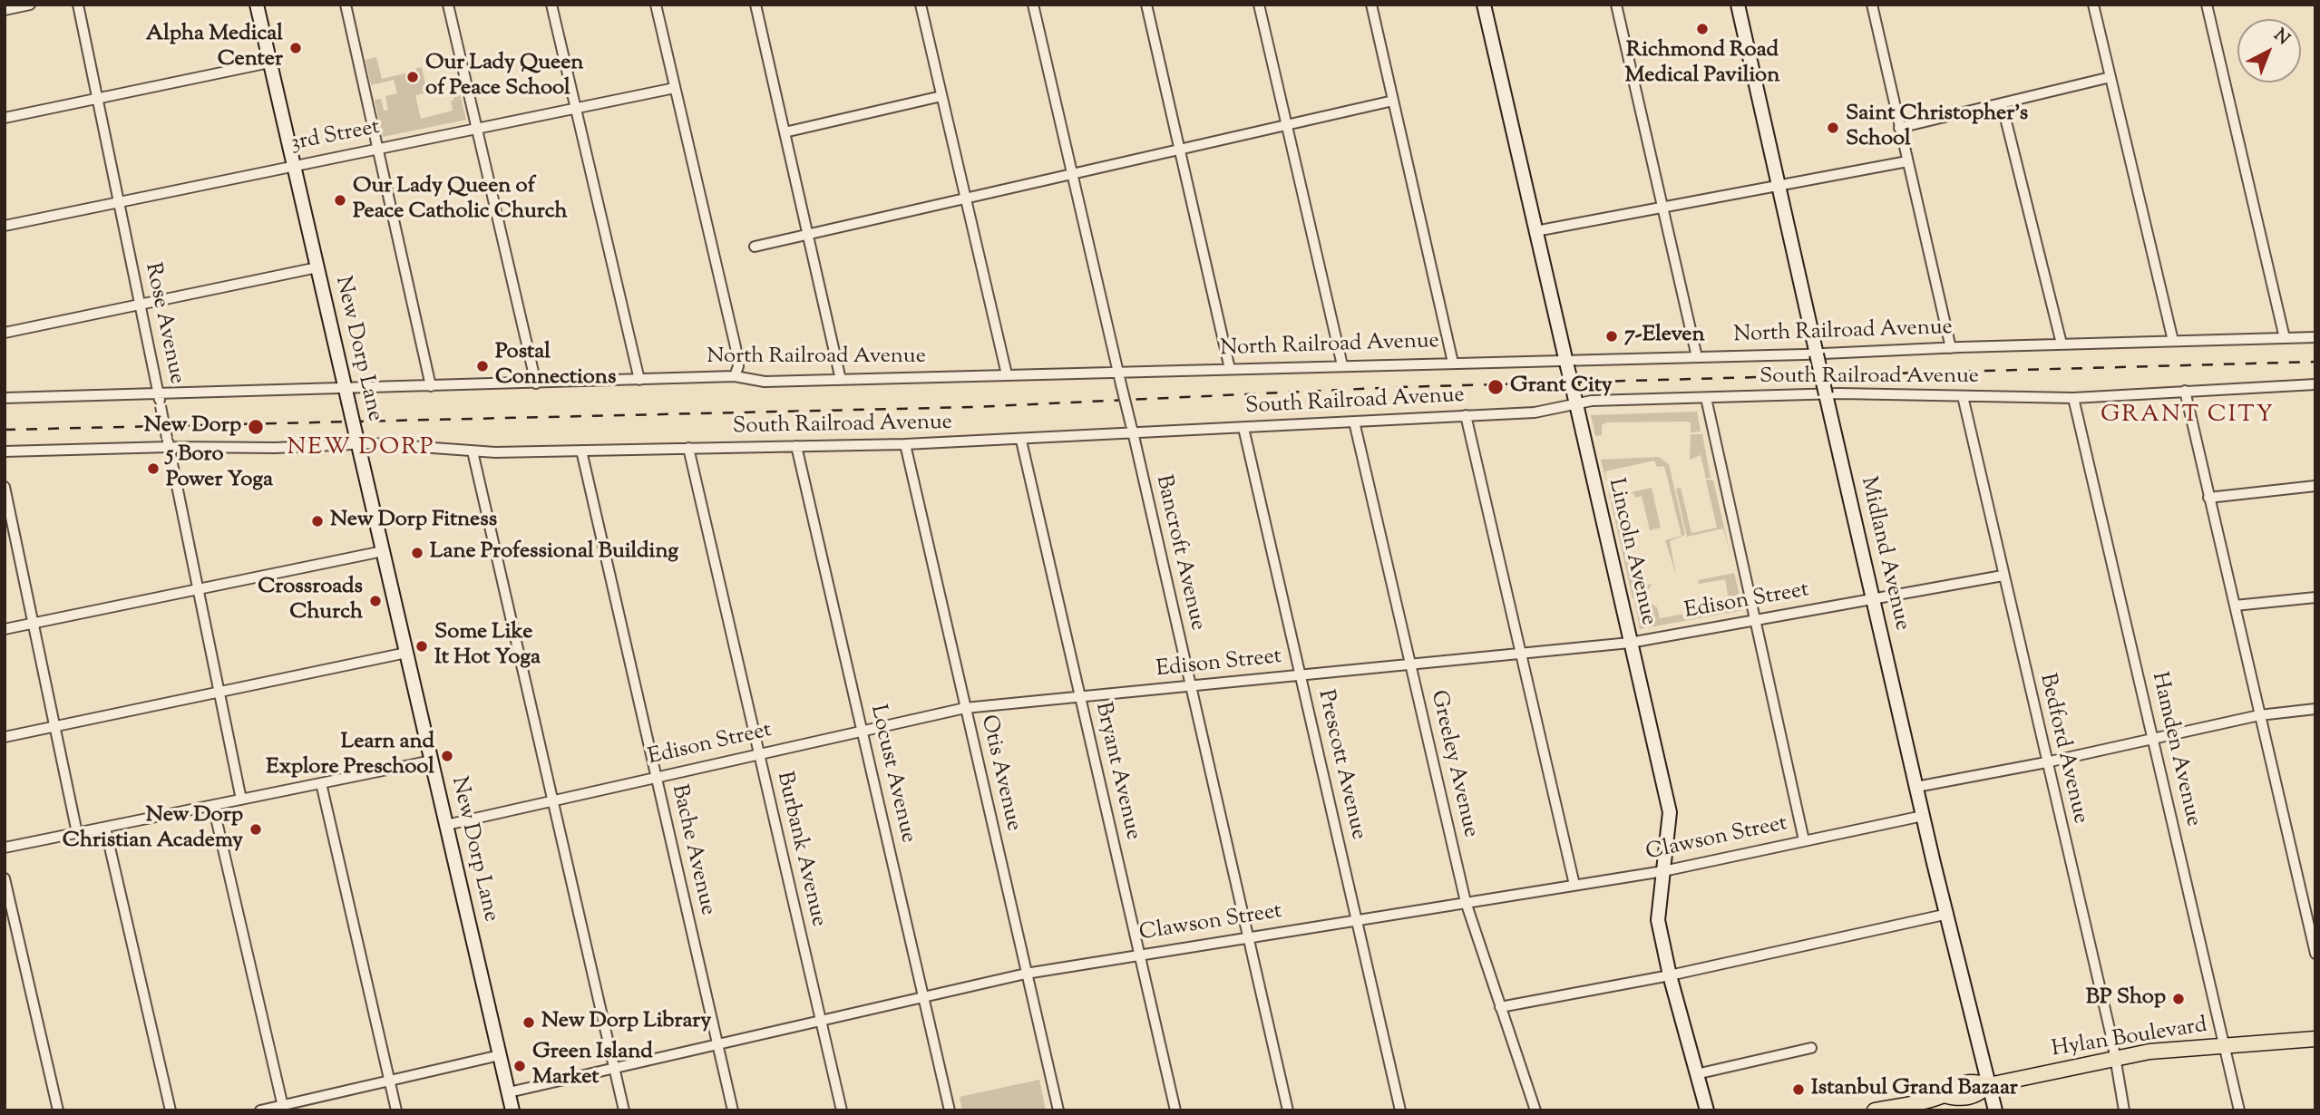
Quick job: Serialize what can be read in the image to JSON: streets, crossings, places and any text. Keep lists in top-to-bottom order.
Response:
{
  "streets": {
    "main road": ["Hylan Boulevard"],
    "street": [
      "3rd Street",
      "Rose Avenue",
      "North Railroad Avenue",
      "New Dorp Lane",
      "South Railroad Avenue",
      "Lincoln Avenue",
      "Bancroft Avenue",
      "Midland Avenue",
      "Edison Street",
      "Bedford Avenue",
      "Hamden Avenue",
      "Greeley Avenue",
      "Prescott Avenue",
      "Bryant Avenue",
      "Otis Avenue",
      "Locust Avenue",
      "Clawson Street",
      "Burbank Avenue",
      "Bache Avenue"
    ]
  },
  "crossings": [
    ["3rd Street", "Rose Avenue"],
    ["3rd Street", "New Dorp Lane"],
    ["Rose Avenue", "North Railroad Avenue"],
    ["Rose Avenue", "South Railroad Avenue"],
    ["North Railroad Avenue", "New Dorp Lane"],
    ["North Railroad Avenue", "Lincoln Avenue"],
    ["North Railroad Avenue", "Bancroft Avenue"],
    ["North Railroad Avenue", "Midland Avenue"],
    ["New Dorp Lane", "South Railroad Avenue"],
    ["New Dorp Lane", "Edison Street"],
    ["New Dorp Lane", "Clawson Street"],
    ["South Railroad Avenue", "Lincoln Avenue"],
    ["South Railroad Avenue", "Bancroft Avenue"],
    ["South Railroad Avenue", "Midland Avenue"],
    ["South Railroad Avenue", "Bedford Avenue"],
    ["South Railroad Avenue", "Hamden Avenue"],
    ["South Railroad Avenue", "Greeley Avenue"],
    ["South Railroad Avenue", "Prescott Avenue"],
    ["South Railroad Avenue", "Bryant Avenue"],
    ["South Railroad Avenue", "Otis Avenue"],
    ["South Railroad Avenue", "Locust Avenue"],
    ["South Railroad Avenue", "Burbank Avenue"],
    ["South Railroad Avenue", "Bache Avenue"],
    ["Lincoln Avenue", "Edison Street"],
    ["Lincoln Avenue", "Clawson Street"],
    ["Bancroft Avenue", "Edison Street"],
    ["Bancroft Avenue", "Clawson Street"],
    ["Midland Avenue", "Edison Street"],
    ["Midland Avenue", "Clawson Street"],
    ["Midland Avenue", "Hylan Boulevard"],
    ["Edison Street", "Bedford Avenue"],
    ["Edison Street", "Greeley Avenue"],
    ["Edison Street", "Prescott Avenue"],
    ["Edison Street", "Bryant Avenue"],
    ["Edison Street", "Otis Avenue"],
    ["Edison Street", "Locust Avenue"],
    ["Edison Street", "Burbank Avenue"],
    ["Edison Street", "Bache Avenue"],
    ["Bedford Avenue", "Hylan Boulevard"],
    ["Hamden Avenue", "Hylan Boulevard"],
    ["Greeley Avenue", "Clawson Street"],
    ["Prescott Avenue", "Clawson Street"],
    ["Bryant Avenue", "Clawson Street"],
    ["Otis Avenue", "Clawson Street"],
    ["Locust Avenue", "Clawson Street"],
    ["Clawson Street", "Burbank Avenue"],
    ["Clawson Street", "Bache Avenue"]
  ],
  "districts": ["GRANT CITY", "NEW DORP"],
  "places": [
    "Richmond Road Medical Pavilion",
    "Alpha Medical Center",
    "Our Lady Queen of Peace School",
    "Saint Christopher's School",
    "Our Lady Queen of Peace Catholic Church",
    "7-Eleven",
    "Postal Connections",
    "Grant City",
    "New Dorp",
    "5 Boro Power Yoga",
    "New Dorp Fitness",
    "Lane Professional Building",
    "Crossroads Church",
    "Some Like It Hot Yoga",
    "Learn and Explore Preschool",
    "New Dorp Christian Academy",
    "BP Shop",
    "New Dorp Library",
    "Green Island Market",
    "Istanbul Grand Bazaar"
  ],
  "north": "top right"
}
